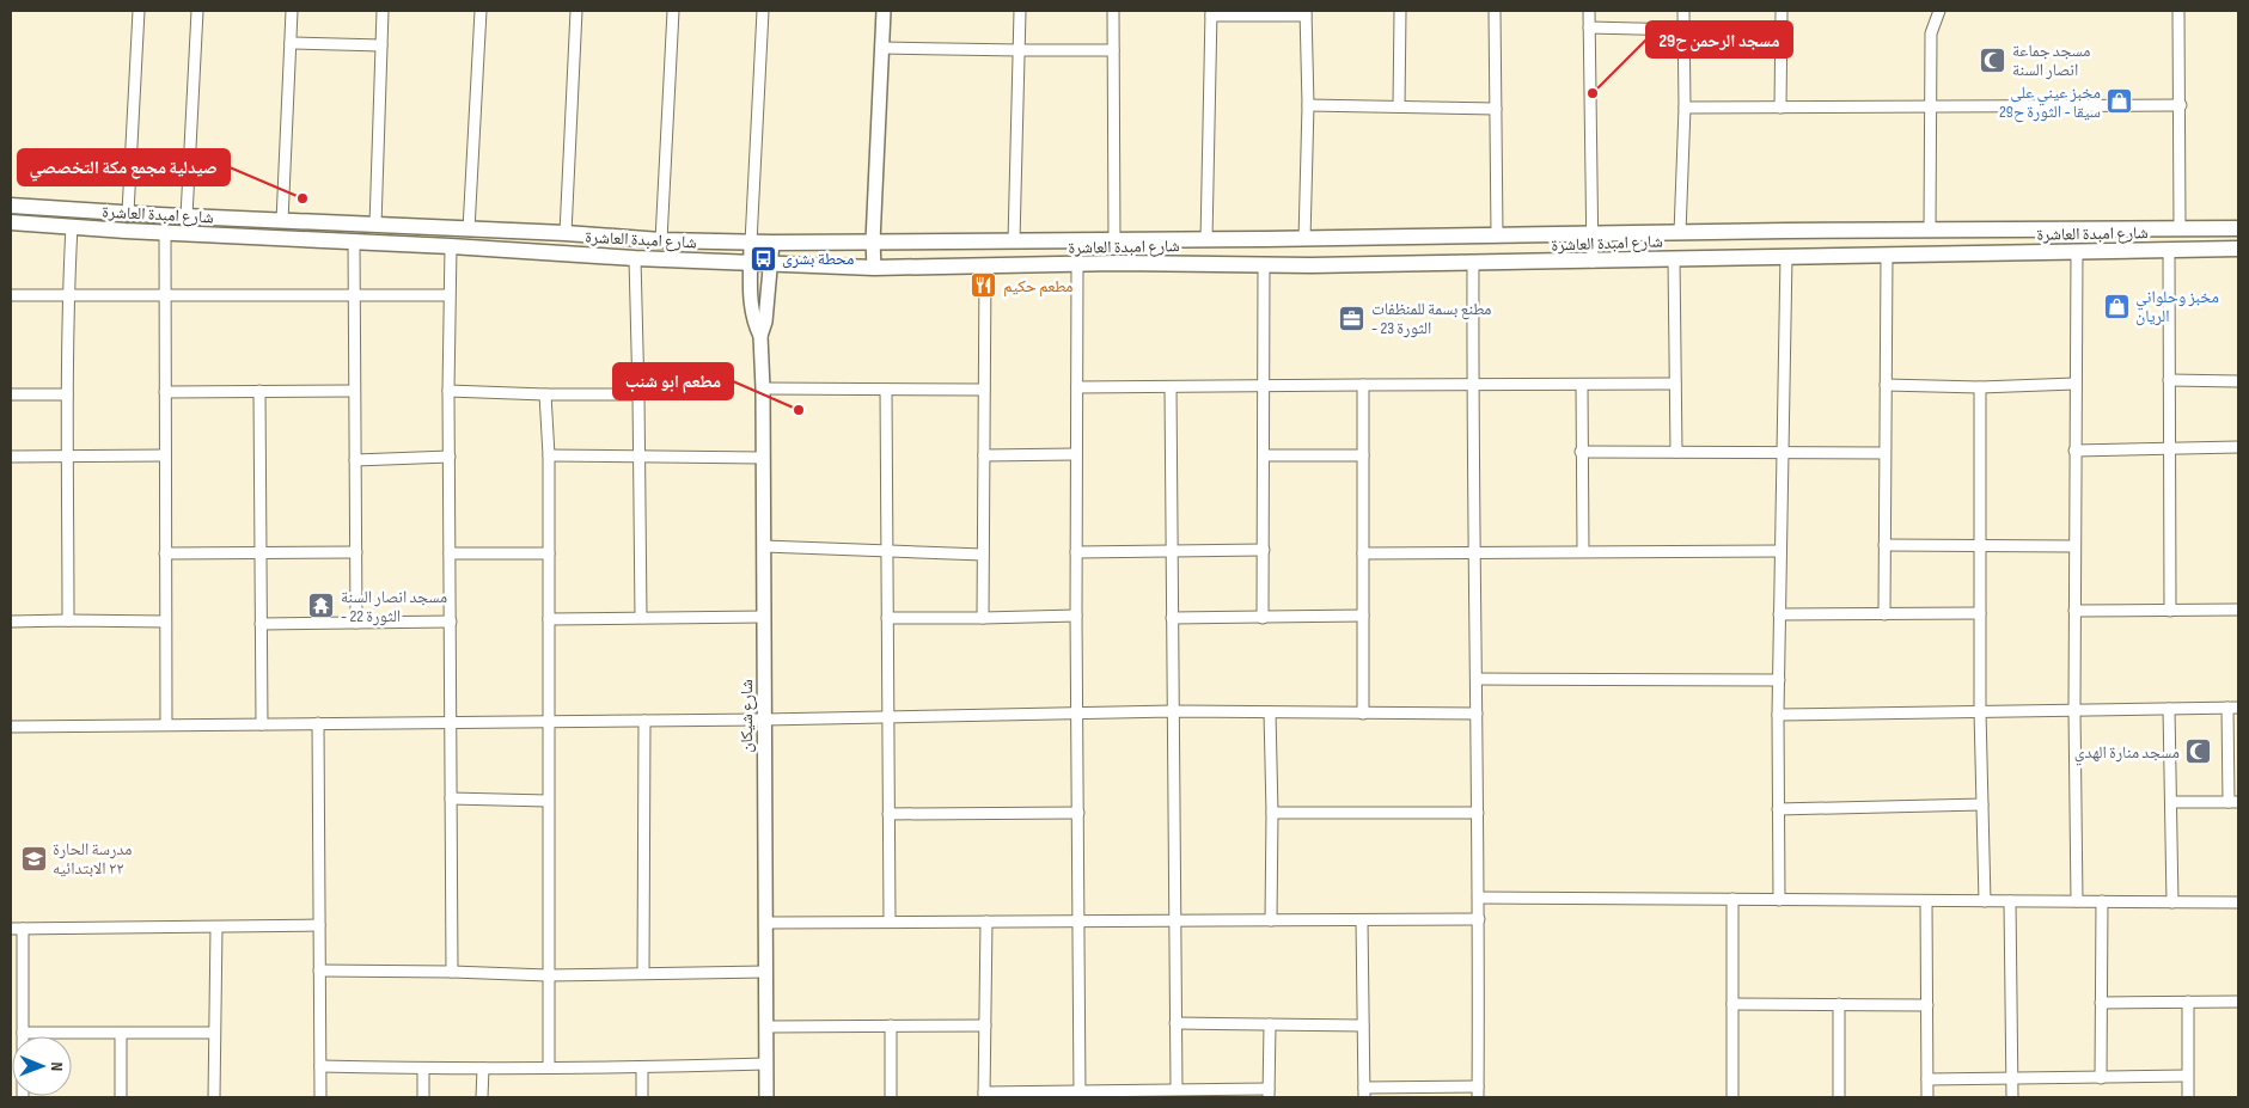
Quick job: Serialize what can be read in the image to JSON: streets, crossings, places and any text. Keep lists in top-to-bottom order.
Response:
{
  "streets": {
    "main road": ["شارع امبدة العاشرة"],
    "street": ["شارع شيكان"]
  },
  "crossings": [
    ["شارع امبدة العاشرة", "شارع شيكان"]
  ],
  "places": {
    "mosque": ["مسجد جماعة انصار السنة", "مسجد منارة الهدي"],
    "other": ["مسجد الرحمن ح29", "صيدلية مجمع مكة التخصصي", "مطعم ابو شنب"],
    "shop": ["مخبز عيني على سيقا - الثورة ح29", "مخبز وحلواني الريان"],
    "bus stop": ["محطة بشرى"],
    "restaurant": ["مطعم حكيم"],
    "office": ["مطنع بسمة للمنظفات - الثورة 23"],
    "temple": ["مسجد انصار السنة - الثورة 22"],
    "school or university": ["مدرسة الحارة ٢٢ الابتدائيه"]
  },
  "north": "right"
}
